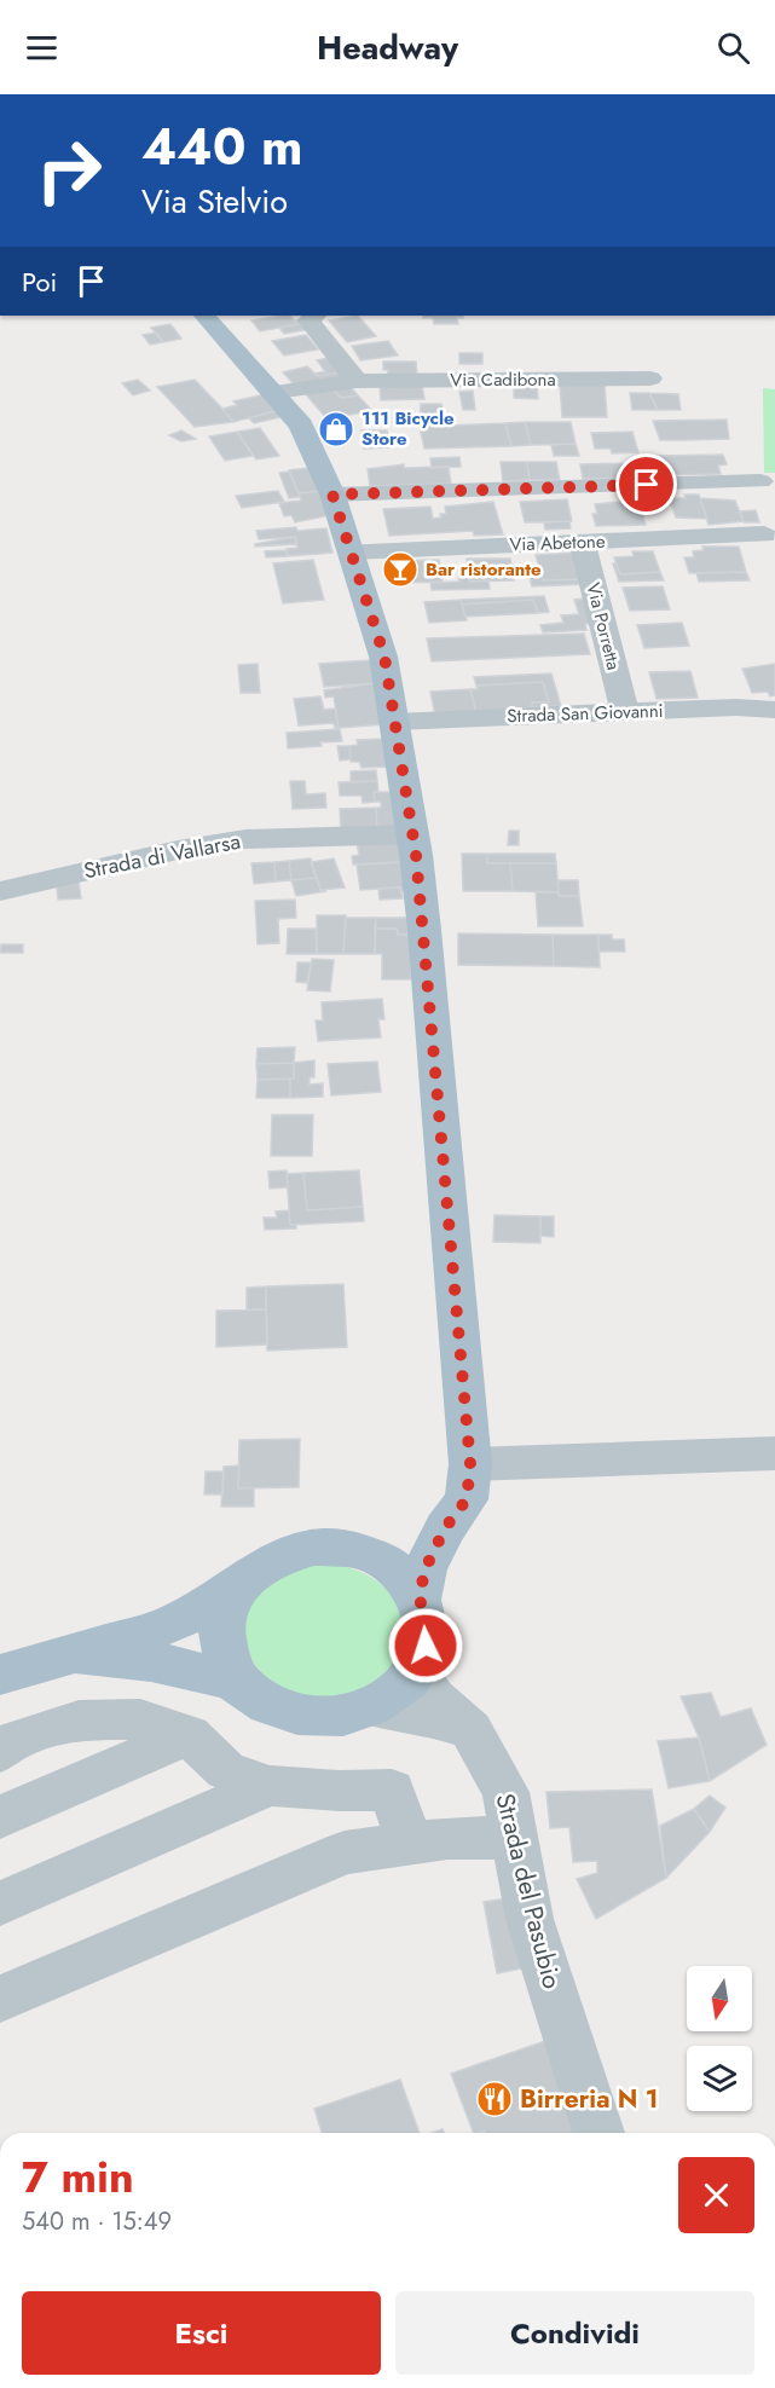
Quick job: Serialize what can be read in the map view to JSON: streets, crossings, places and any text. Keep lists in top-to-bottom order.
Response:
{
  "streets": {
    "street": [
      "Via Cadibona",
      "Via Abetone",
      "Via Porretta",
      "Strada San Giovanni",
      "Strada di Vallarsa",
      "Strada del Pasubio"
    ]
  },
  "crossings": [
    ["Via Abetone", "Via Porretta"],
    ["Via Porretta", "Strada San Giovanni"]
  ],
  "places": {
    "shop": ["111 Bicycle Store"],
    "bar": ["Bar ristorante"],
    "restaurant": ["Birreria N 1"]
  },
  "north": "bottom",
  "page": {
    "header": "Headway",
    "turn": ["440 m", "Via Stelvio"],
    "then": "Poi",
    "heading": ["7 min", "540 m · 15:49"],
    "buttons": ["Esci", "Condividi"]
  }
}
